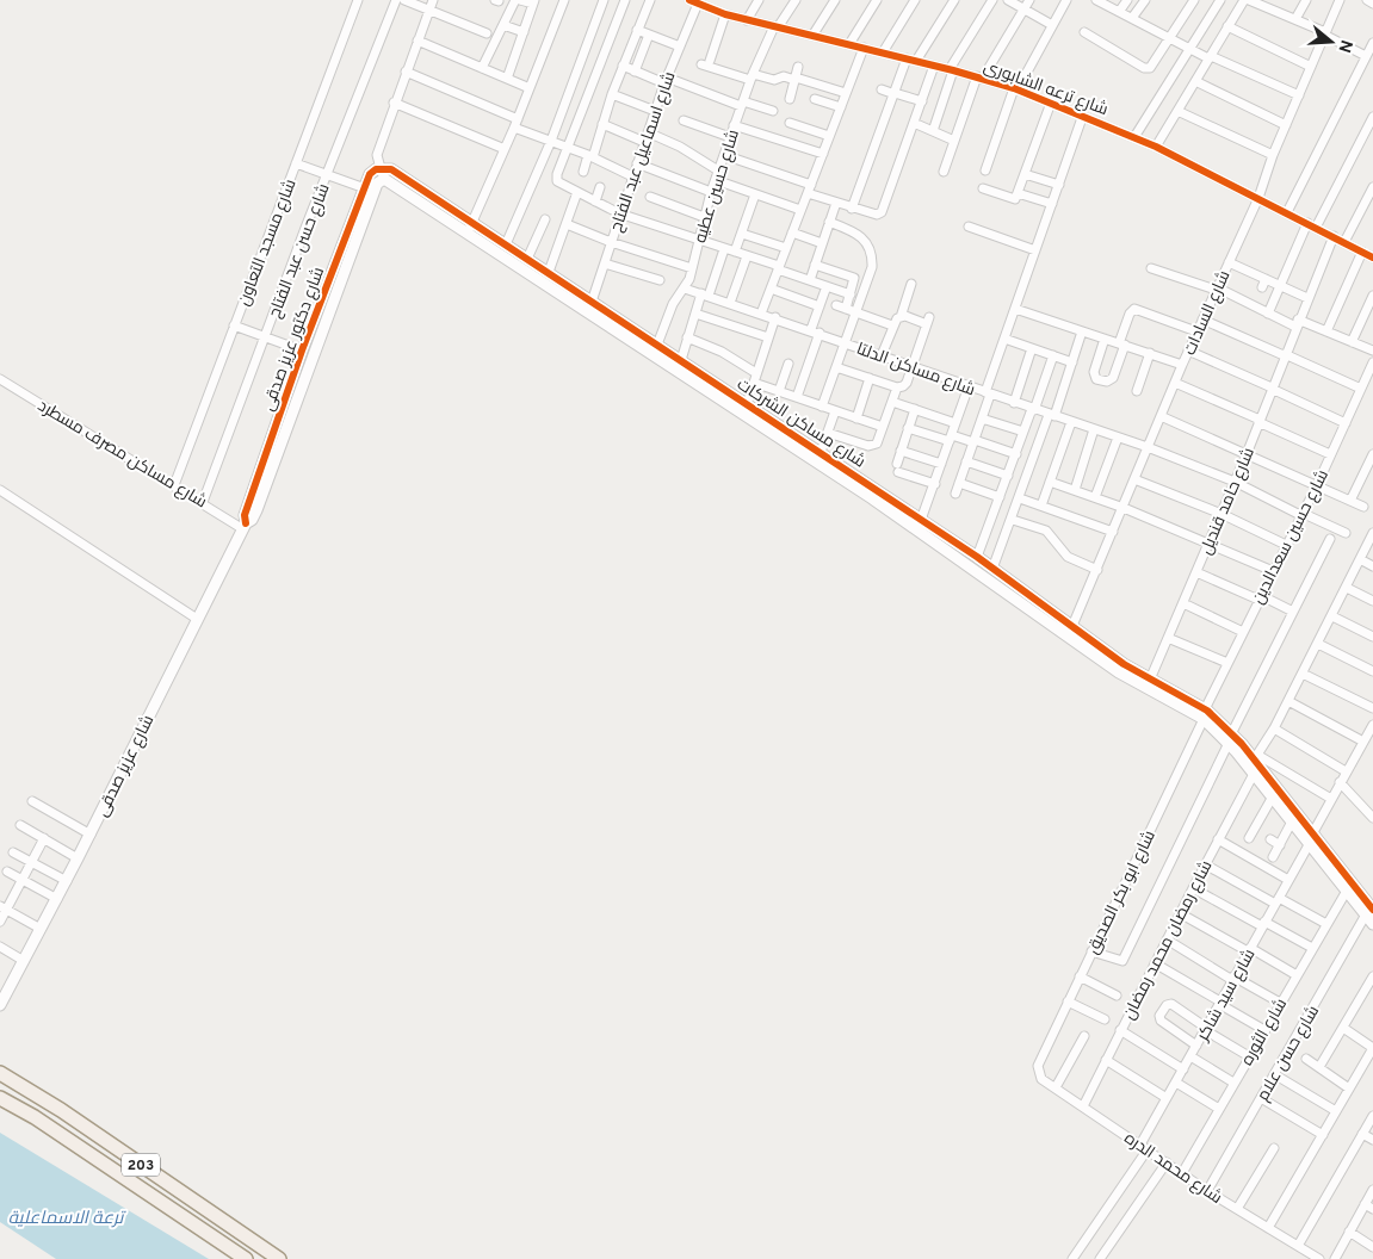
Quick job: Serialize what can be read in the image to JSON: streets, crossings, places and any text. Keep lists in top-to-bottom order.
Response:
{
  "streets": {
    "main road": ["203"],
    "street": [
      "شارع ترعه الشابورى",
      "شارع اسماعيل عبد الفتاح",
      "شارع حسين عطيه",
      "شارع مسجد التعاون",
      "شارع حسن عبد الفتاح",
      "شارع السادات",
      "شارع دكتور عزيز صدقى",
      "شارع مساكن الدلتا",
      "شارع مساكن الشركات",
      "شارع مساكن مصرف مسطرد",
      "شارع حامد قنديل",
      "شارع حسين سعدالدين",
      "شارع عزيز صدقى",
      "شارع ابو بكر الصديق",
      "شارع رمضان محمد رمضان",
      "شارع سيد شاكر",
      "شارع الثوره",
      "شارع حسن علام",
      "شارع محمد الدره"
    ]
  },
  "crossings": [
    ["شارع ترعه الشابورى", "شارع اسماعيل عبد الفتاح"],
    ["شارع ترعه الشابورى", "شارع حسين عطيه"],
    ["شارع ترعه الشابورى", "شارع السادات"],
    ["شارع ترعه الشابورى", "شارع حامد قنديل"],
    ["شارع اسماعيل عبد الفتاح", "شارع مساكن الشركات"],
    ["شارع حسين عطيه", "شارع مساكن الدلتا"],
    ["شارع حسين عطيه", "شارع مساكن الشركات"],
    ["شارع مسجد التعاون", "شارع مساكن مصرف مسطرد"],
    ["شارع حسن عبد الفتاح", "شارع مساكن مصرف مسطرد"],
    ["شارع السادات", "شارع مساكن الدلتا"],
    ["شارع السادات", "شارع مساكن الشركات"],
    ["شارع دكتور عزيز صدقى", "شارع مساكن الشركات"],
    ["شارع دكتور عزيز صدقى", "شارع مساكن مصرف مسطرد"],
    ["شارع دكتور عزيز صدقى", "شارع عزيز صدقى"],
    ["شارع مساكن الدلتا", "شارع حامد قنديل"],
    ["شارع مساكن الدلتا", "شارع حسين سعدالدين"],
    ["شارع مساكن الشركات", "شارع حامد قنديل"],
    ["شارع مساكن الشركات", "شارع حسين سعدالدين"],
    ["شارع مساكن الشركات", "شارع ابو بكر الصديق"],
    ["شارع مساكن مصرف مسطرد", "شارع عزيز صدقى"],
    ["شارع حسين سعدالدين", "شارع ابو بكر الصديق"],
    ["شارع ابو بكر الصديق", "شارع محمد الدره"],
    ["شارع رمضان محمد رمضان", "شارع محمد الدره"],
    ["شارع سيد شاكر", "شارع محمد الدره"],
    ["شارع الثوره", "شارع محمد الدره"],
    ["شارع حسن علام", "شارع محمد الدره"]
  ],
  "water": ["ترعة الاسماعلية"],
  "north": "right"
}
